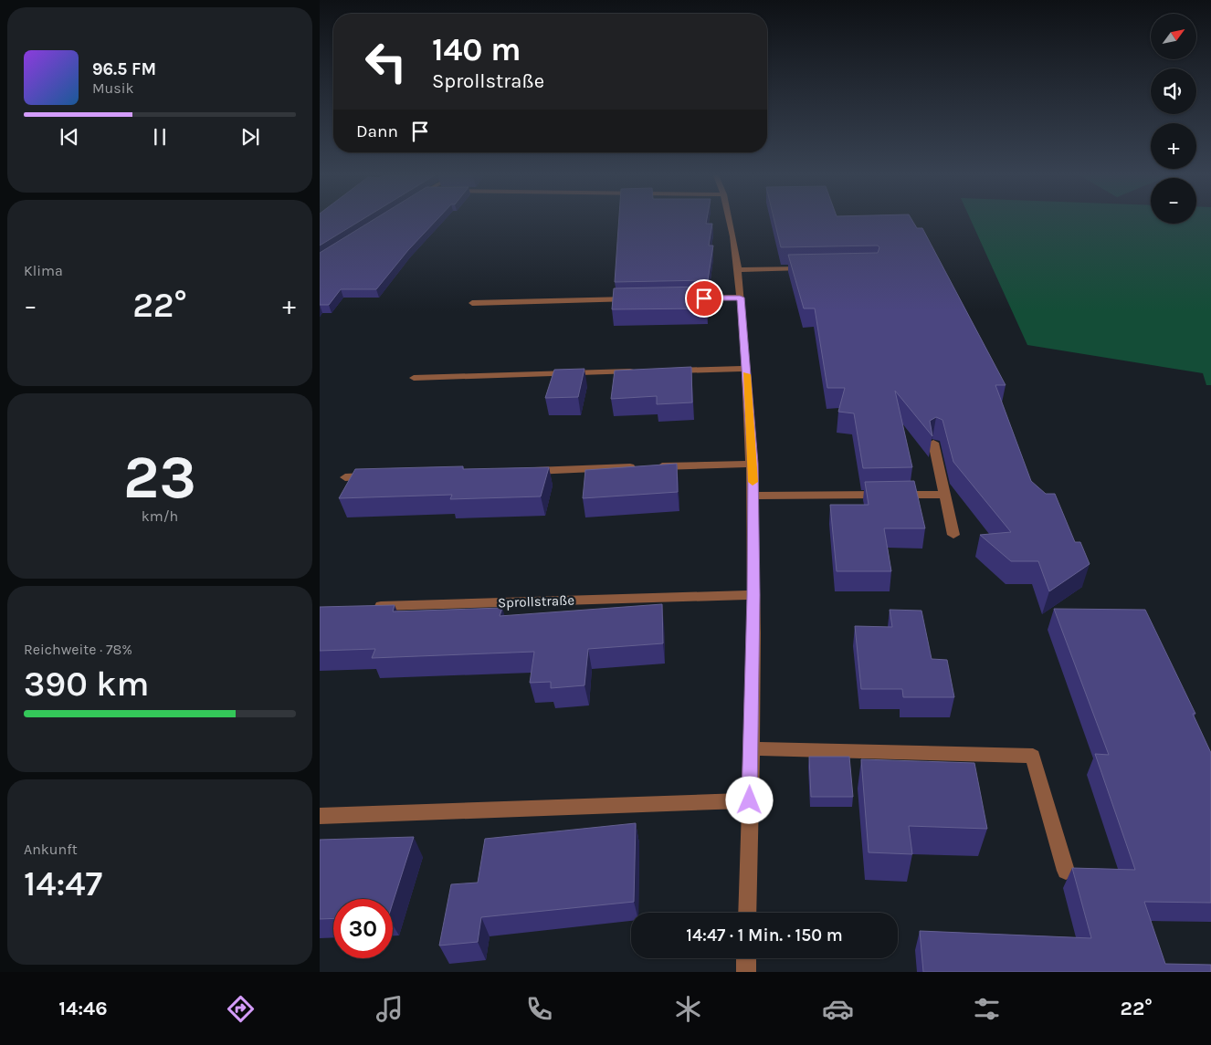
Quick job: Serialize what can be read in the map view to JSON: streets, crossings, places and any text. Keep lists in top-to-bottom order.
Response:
{
  "streets": {
    "street": ["Sprollstraße"]
  },
  "north": "top right",
  "page": {
    "map_buttons": ["+", "−"],
    "turn": ["140 m", "Sprollstraße"],
    "song": ["96.5 FM", "Musik"],
    "then": "Dann",
    "tile": [
      "Klima",
      ["23", "km/h"],
      ["Reichweite · 78%", "390 km"],
      ["Ankunft", "14:47"]
    ],
    "heat": ["−", "22°", "+"],
    "limit": "30",
    "trip": "14:47 · 1 Min. · 150 m",
    "tabs": ["14:46", "22°"]
  }
}
